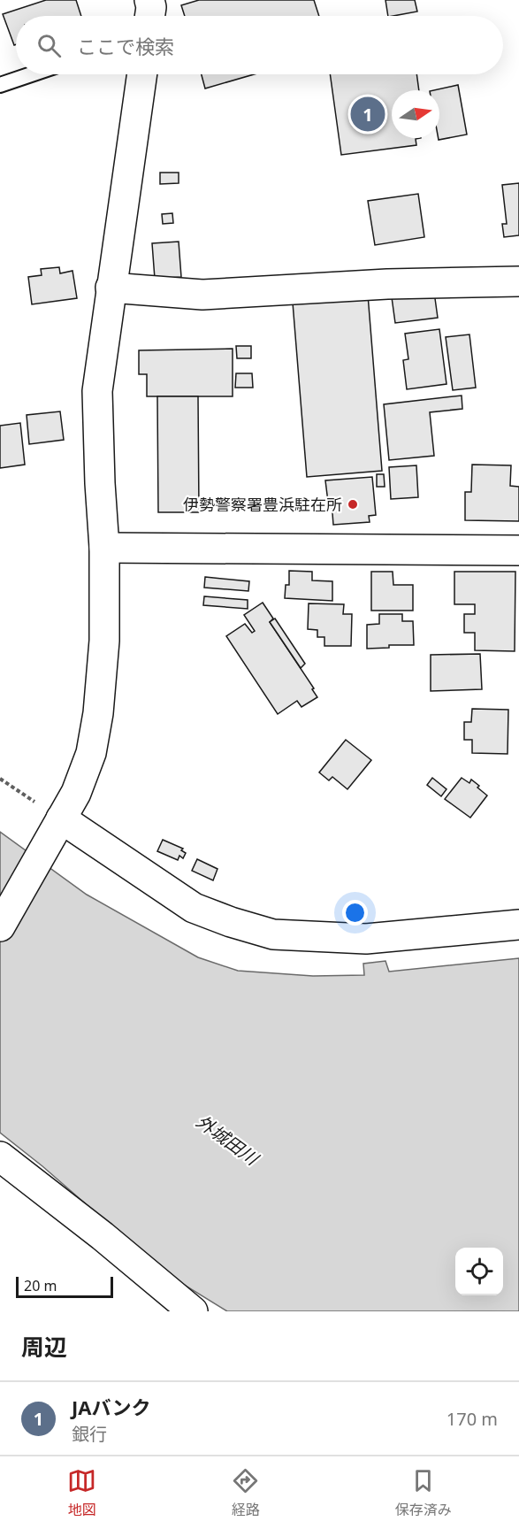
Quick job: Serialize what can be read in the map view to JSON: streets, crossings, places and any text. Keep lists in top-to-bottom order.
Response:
{
  "water": ["外城田川"],
  "places": ["伊勢警察署豊浜駐在所"],
  "scale_bar": "20 m",
  "north": "right",
  "page": {
    "search": "ここで検索",
    "pins": "1",
    "scale": "20 m",
    "heading": "周辺",
    "list": [
      {
        "mark": "1",
        "name": "JAバンク",
        "note": "銀行",
        "value": "170 m"
      }
    ],
    "nav": ["地図", "経路", "保存済み"]
  }
}
